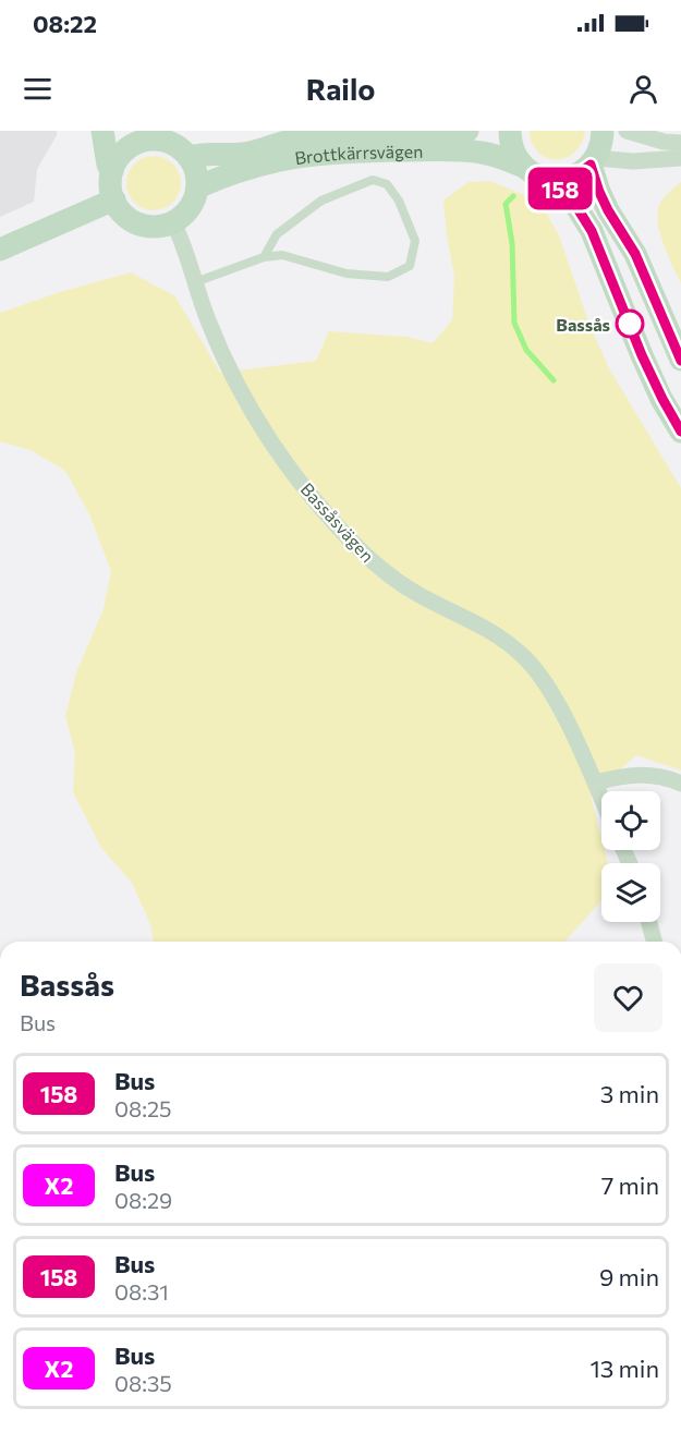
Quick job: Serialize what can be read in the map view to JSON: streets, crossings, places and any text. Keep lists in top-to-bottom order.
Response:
{
  "streets": {
    "street": ["Brottkärrsvägen", "Bassåsvägen"]
  },
  "crossings": [
    ["Brottkärrsvägen", "Bassåsvägen"]
  ],
  "places": ["Bassås"],
  "lines": ["bus line 158"],
  "page": {
    "status": "08:22",
    "header": "Railo",
    "on_map": "158",
    "heading": ["Bassås", "Bus"],
    "list": [
      {
        "mark": "158",
        "name": "Bus",
        "note": "08:25",
        "value": "3 min"
      },
      {
        "mark": "X2",
        "name": "Bus",
        "note": "08:29",
        "value": "7 min"
      },
      {
        "mark": "158",
        "name": "Bus",
        "note": "08:31",
        "value": "9 min"
      },
      {
        "mark": "X2",
        "name": "Bus",
        "note": "08:35",
        "value": "13 min"
      }
    ]
  }
}
